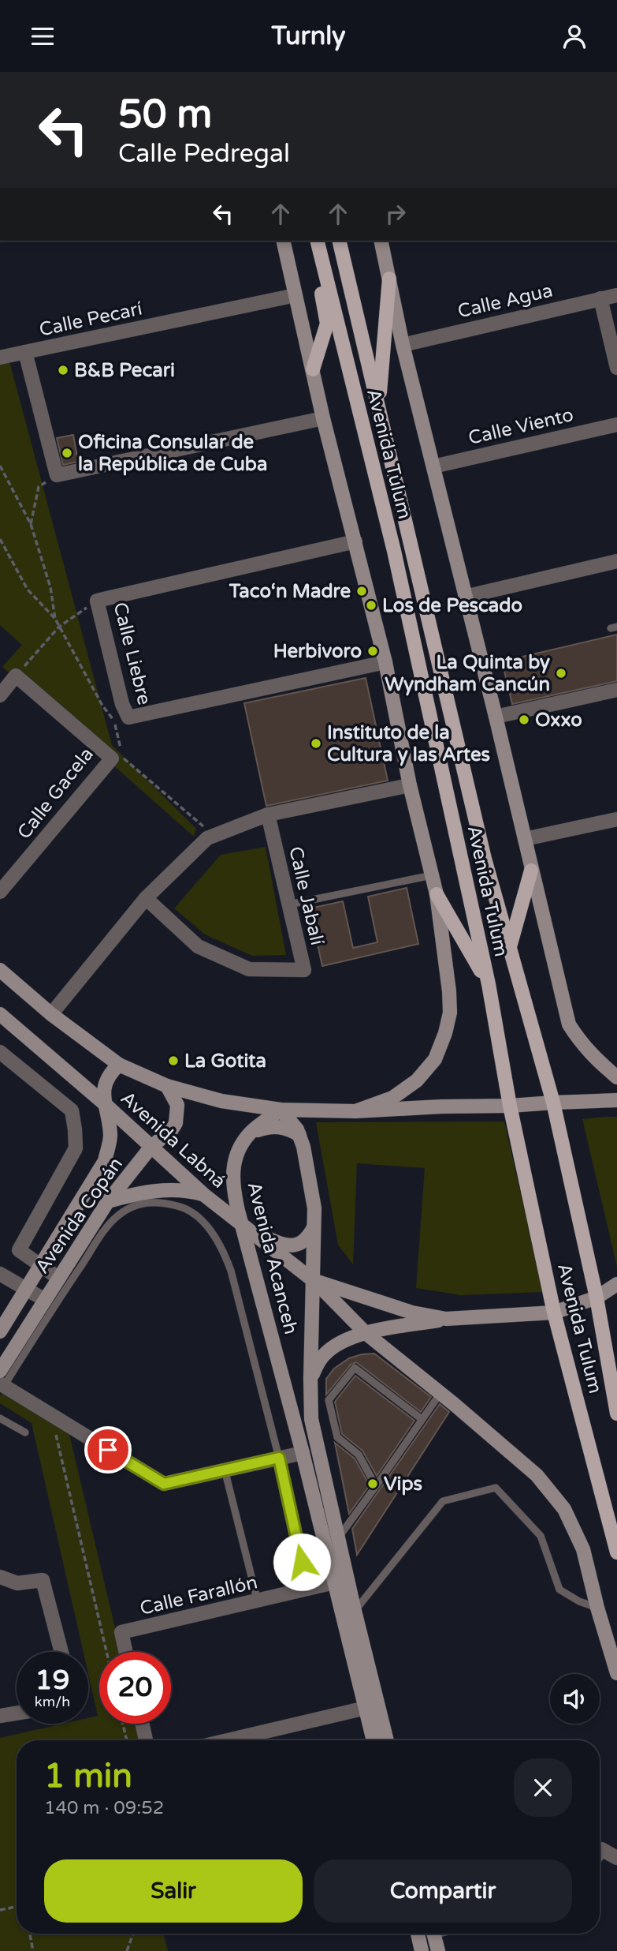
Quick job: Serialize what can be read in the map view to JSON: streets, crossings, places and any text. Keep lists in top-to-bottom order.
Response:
{
  "streets": {
    "main road": ["Avenida Tulum"],
    "street": [
      "Calle Agua",
      "Calle Pecarí",
      "Calle Viento",
      "Calle Liebre",
      "Calle Gacela",
      "Calle Jabalí",
      "Avenida Labná",
      "Avenida Copán",
      "Avenida Acanceh",
      "Calle Farallón"
    ]
  },
  "crossings": [
    ["Calle Agua", "Avenida Tulum"],
    ["Calle Viento", "Avenida Tulum"],
    ["Avenida Tulum", "Avenida Labná"],
    ["Avenida Labná", "Avenida Copán"],
    ["Avenida Labná", "Avenida Acanceh"],
    ["Avenida Acanceh", "Calle Farallón"]
  ],
  "places": [
    "B&B Pecari",
    "Oficina Consular de la República de Cuba",
    "Taco‘n Madre",
    "Los de Pescado",
    "Herbivoro",
    "La Quinta by Wyndham Cancún",
    "Oxxo",
    "Instituto de la Cultura y las Artes",
    "La Gotita",
    "Vips"
  ],
  "page": {
    "header": "Turnly",
    "turn": ["50 m", "Calle Pedregal"],
    "speed": "19 km/h",
    "limit": "20",
    "heading": ["1 min", "140 m · 09:52"],
    "buttons": ["Salir", "Compartir"]
  }
}
